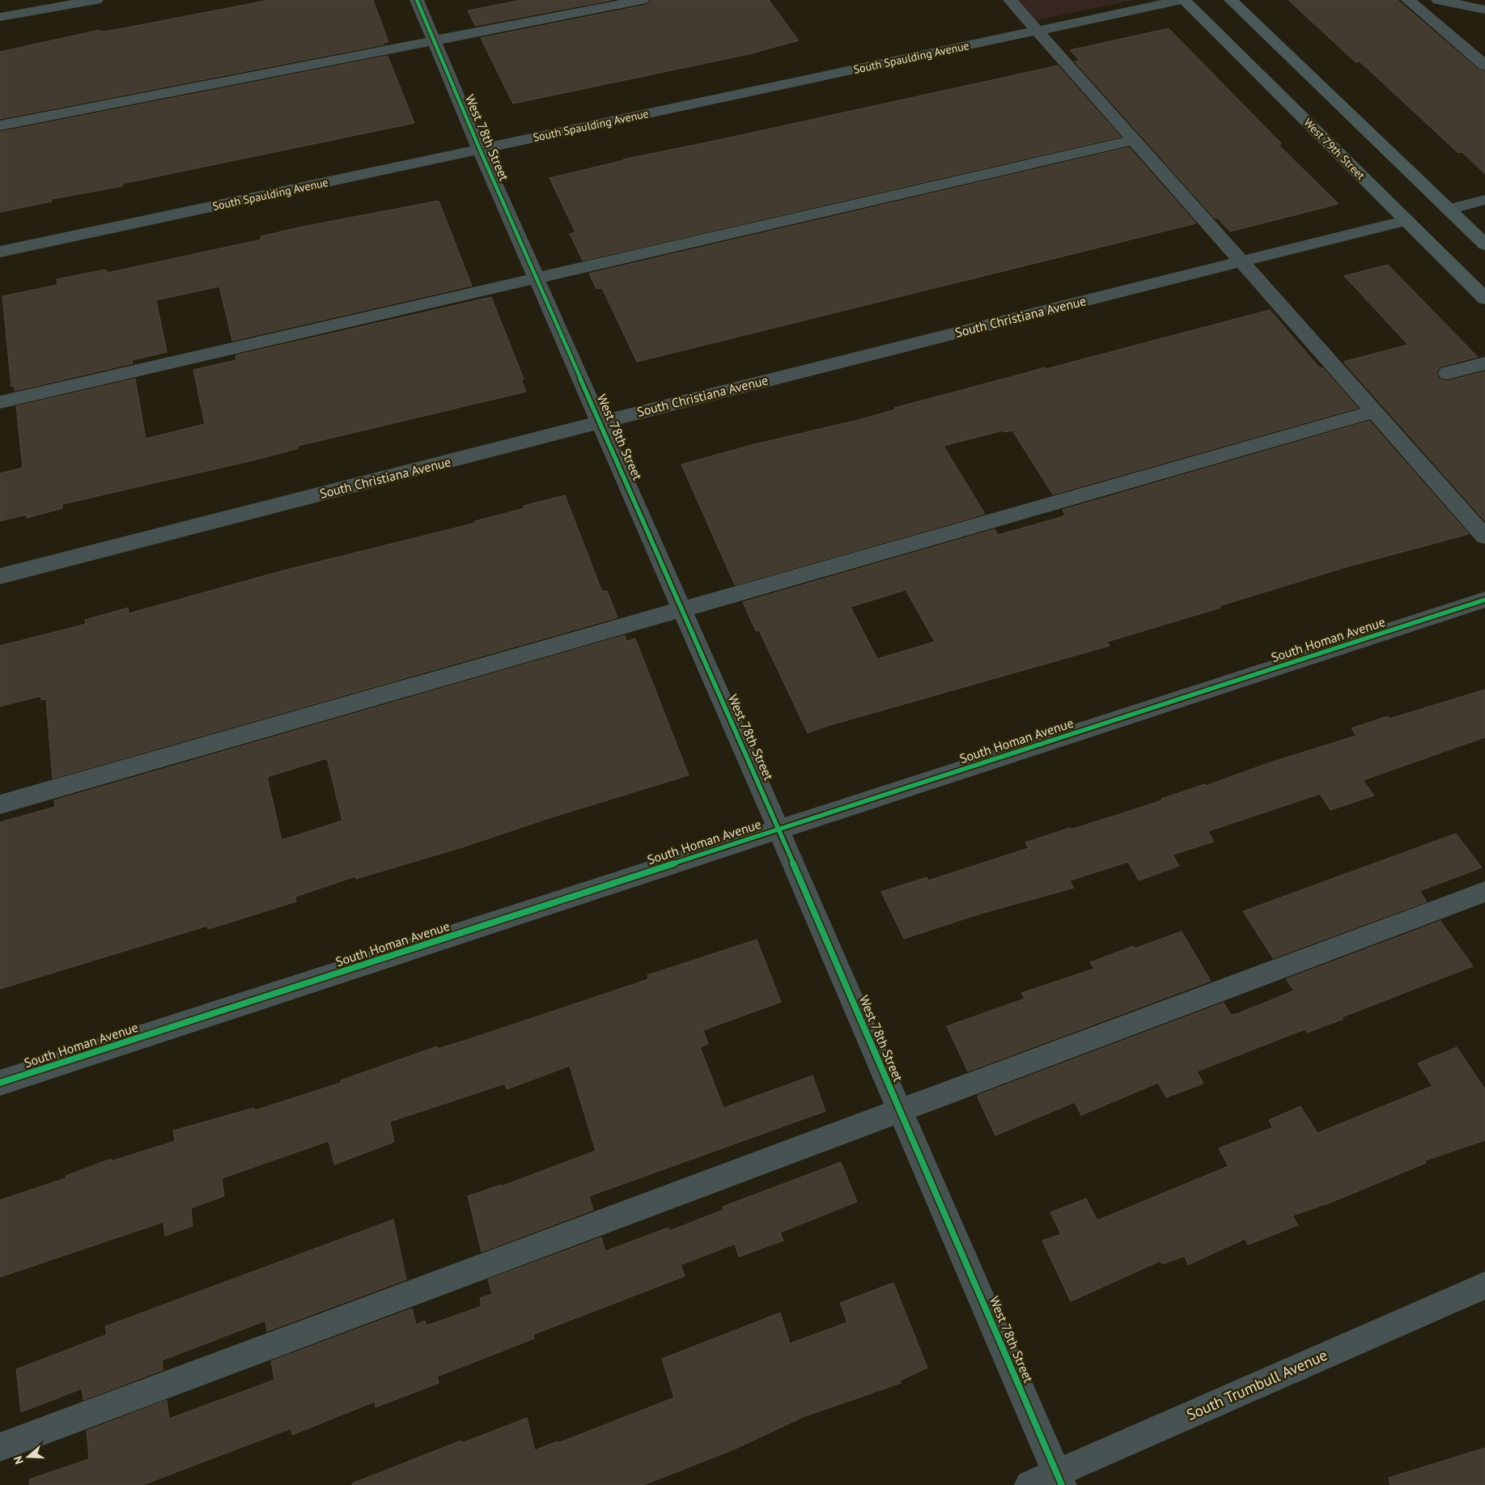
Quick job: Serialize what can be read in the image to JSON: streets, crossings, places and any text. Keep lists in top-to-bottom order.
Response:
{
  "streets": {
    "main road": ["West 79th Street"],
    "street": [
      "South Spaulding Avenue",
      "West 78th Street",
      "South Christiana Avenue",
      "South Homan Avenue",
      "South Trumbull Avenue"
    ]
  },
  "crossings": [
    ["South Spaulding Avenue", "West 78th Street"],
    ["South Spaulding Avenue", "West 79th Street"],
    ["West 78th Street", "South Christiana Avenue"],
    ["West 78th Street", "South Homan Avenue"],
    ["West 78th Street", "South Trumbull Avenue"],
    ["West 79th Street", "South Christiana Avenue"]
  ],
  "north": "left"
}
